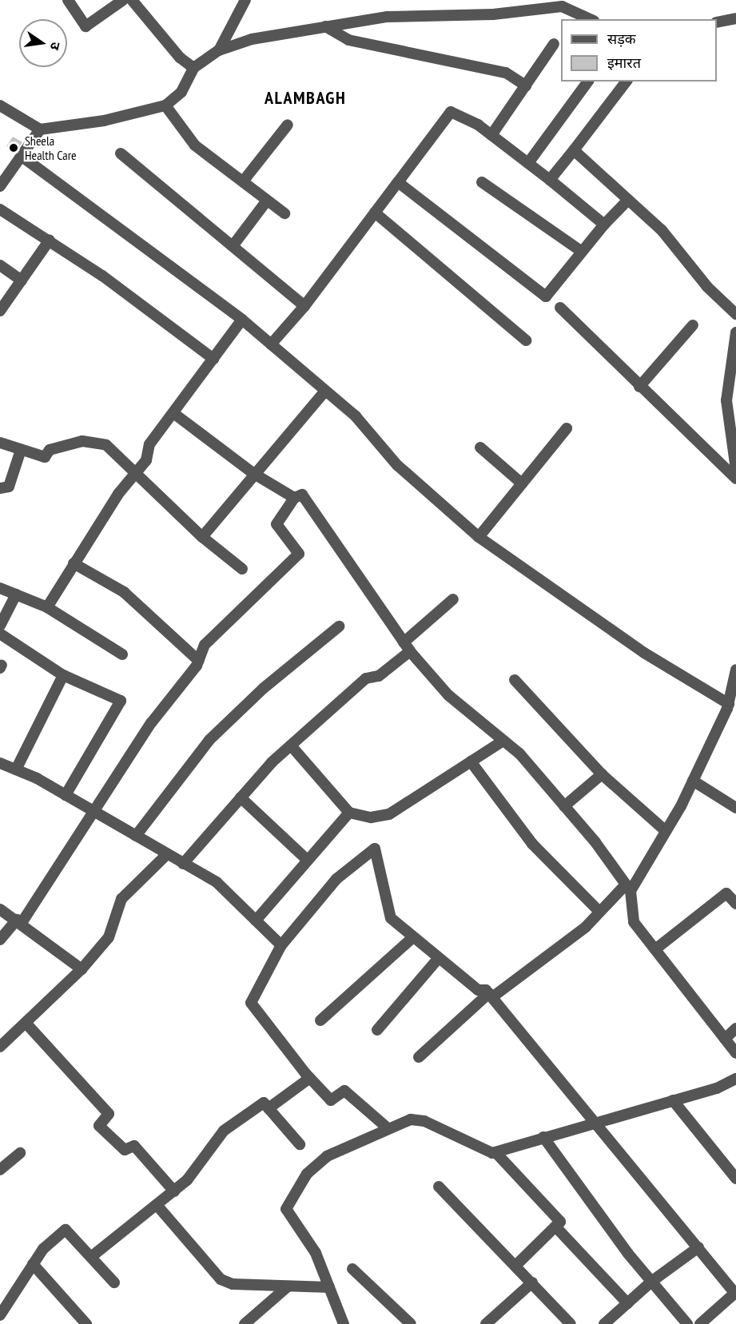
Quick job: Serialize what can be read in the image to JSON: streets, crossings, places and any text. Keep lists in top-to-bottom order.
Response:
{
  "districts": ["ALAMBAGH"],
  "places": ["Sheela Health Care"],
  "legend": ["सड़क", "इमारत"],
  "north": "right"
}
